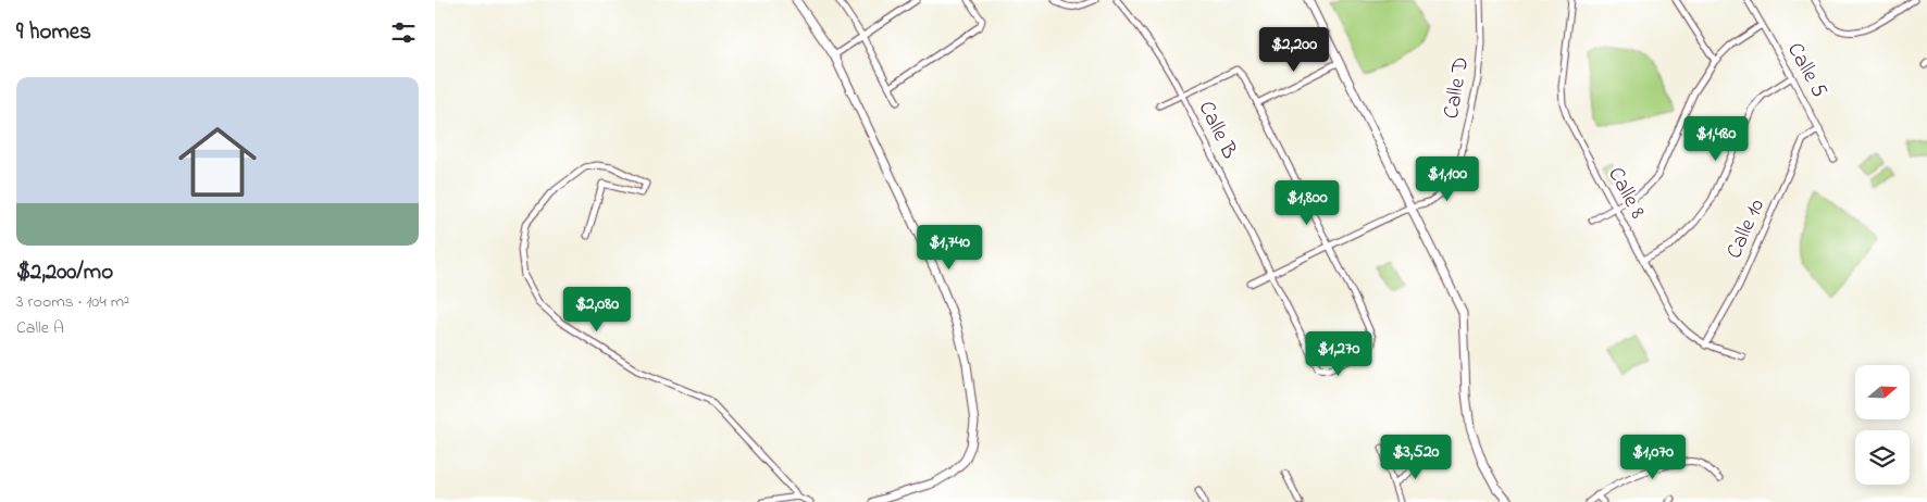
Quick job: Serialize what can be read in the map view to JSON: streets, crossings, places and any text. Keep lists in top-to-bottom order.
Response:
{
  "streets": {
    "street": [
      "Calle 5",
      "Calle D",
      "Calle B",
      "Calle 8",
      "Calle 10"
    ]
  },
  "crossings": [
    ["Calle 5", "Calle 10"],
    ["Calle D", "Calle B"],
    ["Calle 8", "Calle 10"]
  ],
  "north": "right",
  "page": {
    "heading": "9 homes",
    "price": [
      "$2,200",
      "$1,480",
      "$1,100",
      "$1,800",
      "$1,740",
      "$2,080",
      "$1,270",
      "$3,520",
      "$1,070"
    ],
    "list": [
      {
        "name": "$2,200/mo",
        "note": "3 rooms · 104 m² · Calle A"
      }
    ]
  }
}
